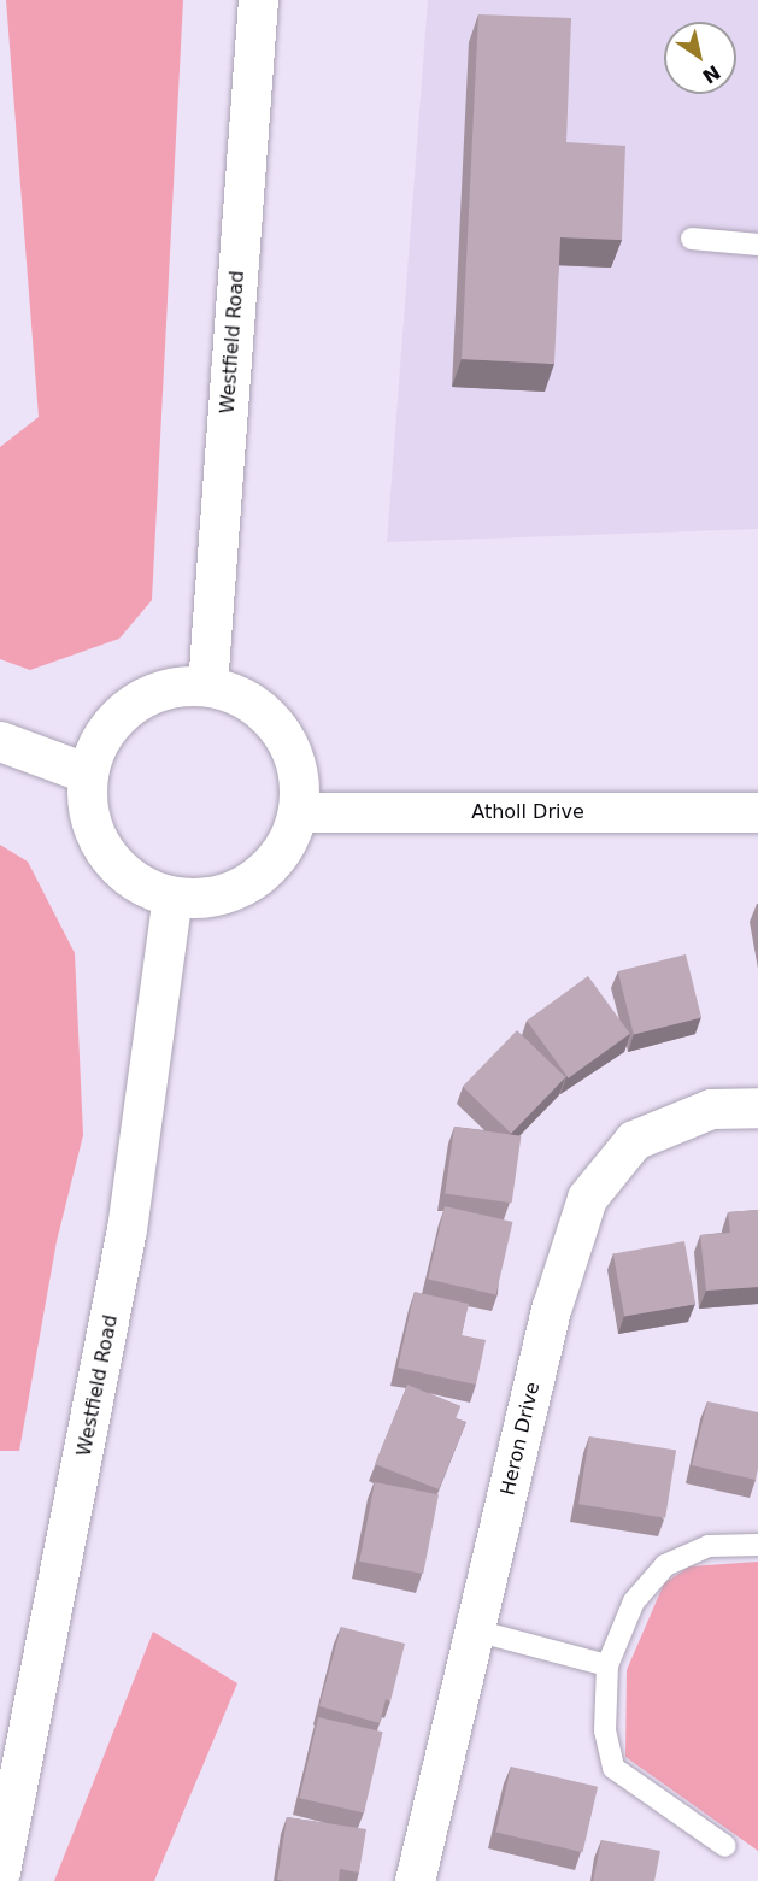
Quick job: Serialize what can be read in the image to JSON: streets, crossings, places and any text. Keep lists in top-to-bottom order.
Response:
{
  "streets": {
    "street": ["Westfield Road", "Atholl Drive", "Heron Drive"]
  },
  "crossings": [
    ["Westfield Road", "Atholl Drive"]
  ],
  "north": "bottom right"
}
